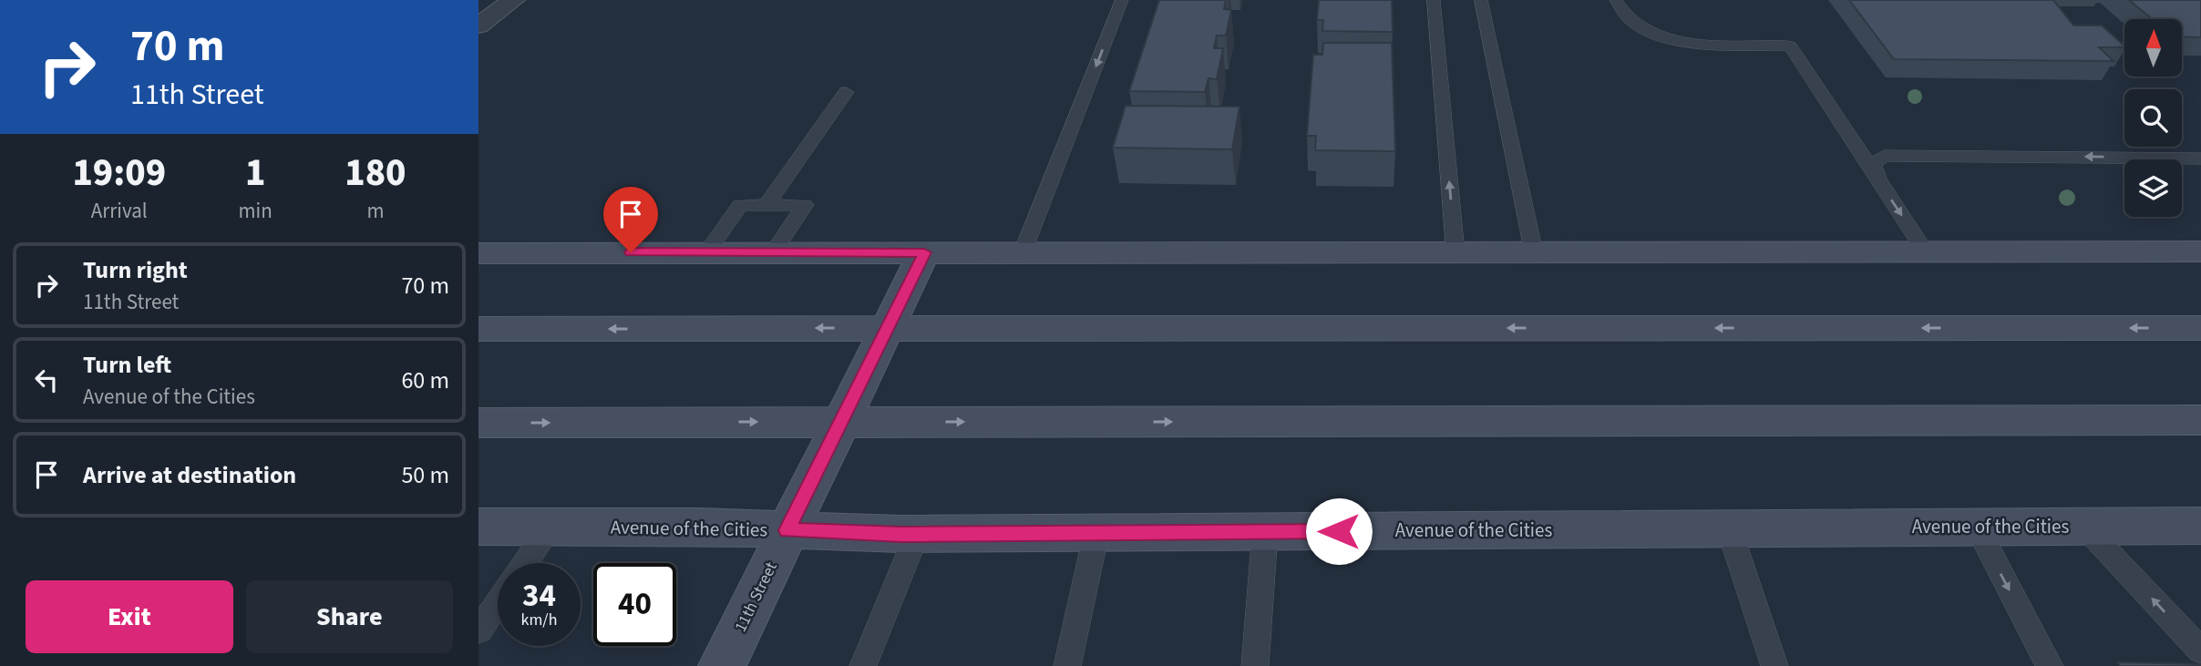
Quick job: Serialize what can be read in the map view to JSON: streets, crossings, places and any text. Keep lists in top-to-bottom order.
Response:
{
  "streets": {
    "street": ["Avenue of the Cities", "11th Street"]
  },
  "crossings": [
    ["Avenue of the Cities", "11th Street"]
  ],
  "north": "top",
  "page": {
    "turn": ["70 m", "11th Street"],
    "eta": [
      "19:09",
      "Arrival",
      "1",
      "min",
      "180",
      "m"
    ],
    "list": [
      {
        "name": "Turn right",
        "note": "11th Street",
        "value": "70 m"
      },
      {
        "name": "Turn left",
        "note": "Avenue of the Cities",
        "value": "60 m"
      },
      {
        "name": "Arrive at destination",
        "value": "50 m"
      }
    ],
    "speed": "34 km/h",
    "limit": "40",
    "buttons": ["Exit", "Share"]
  }
}
